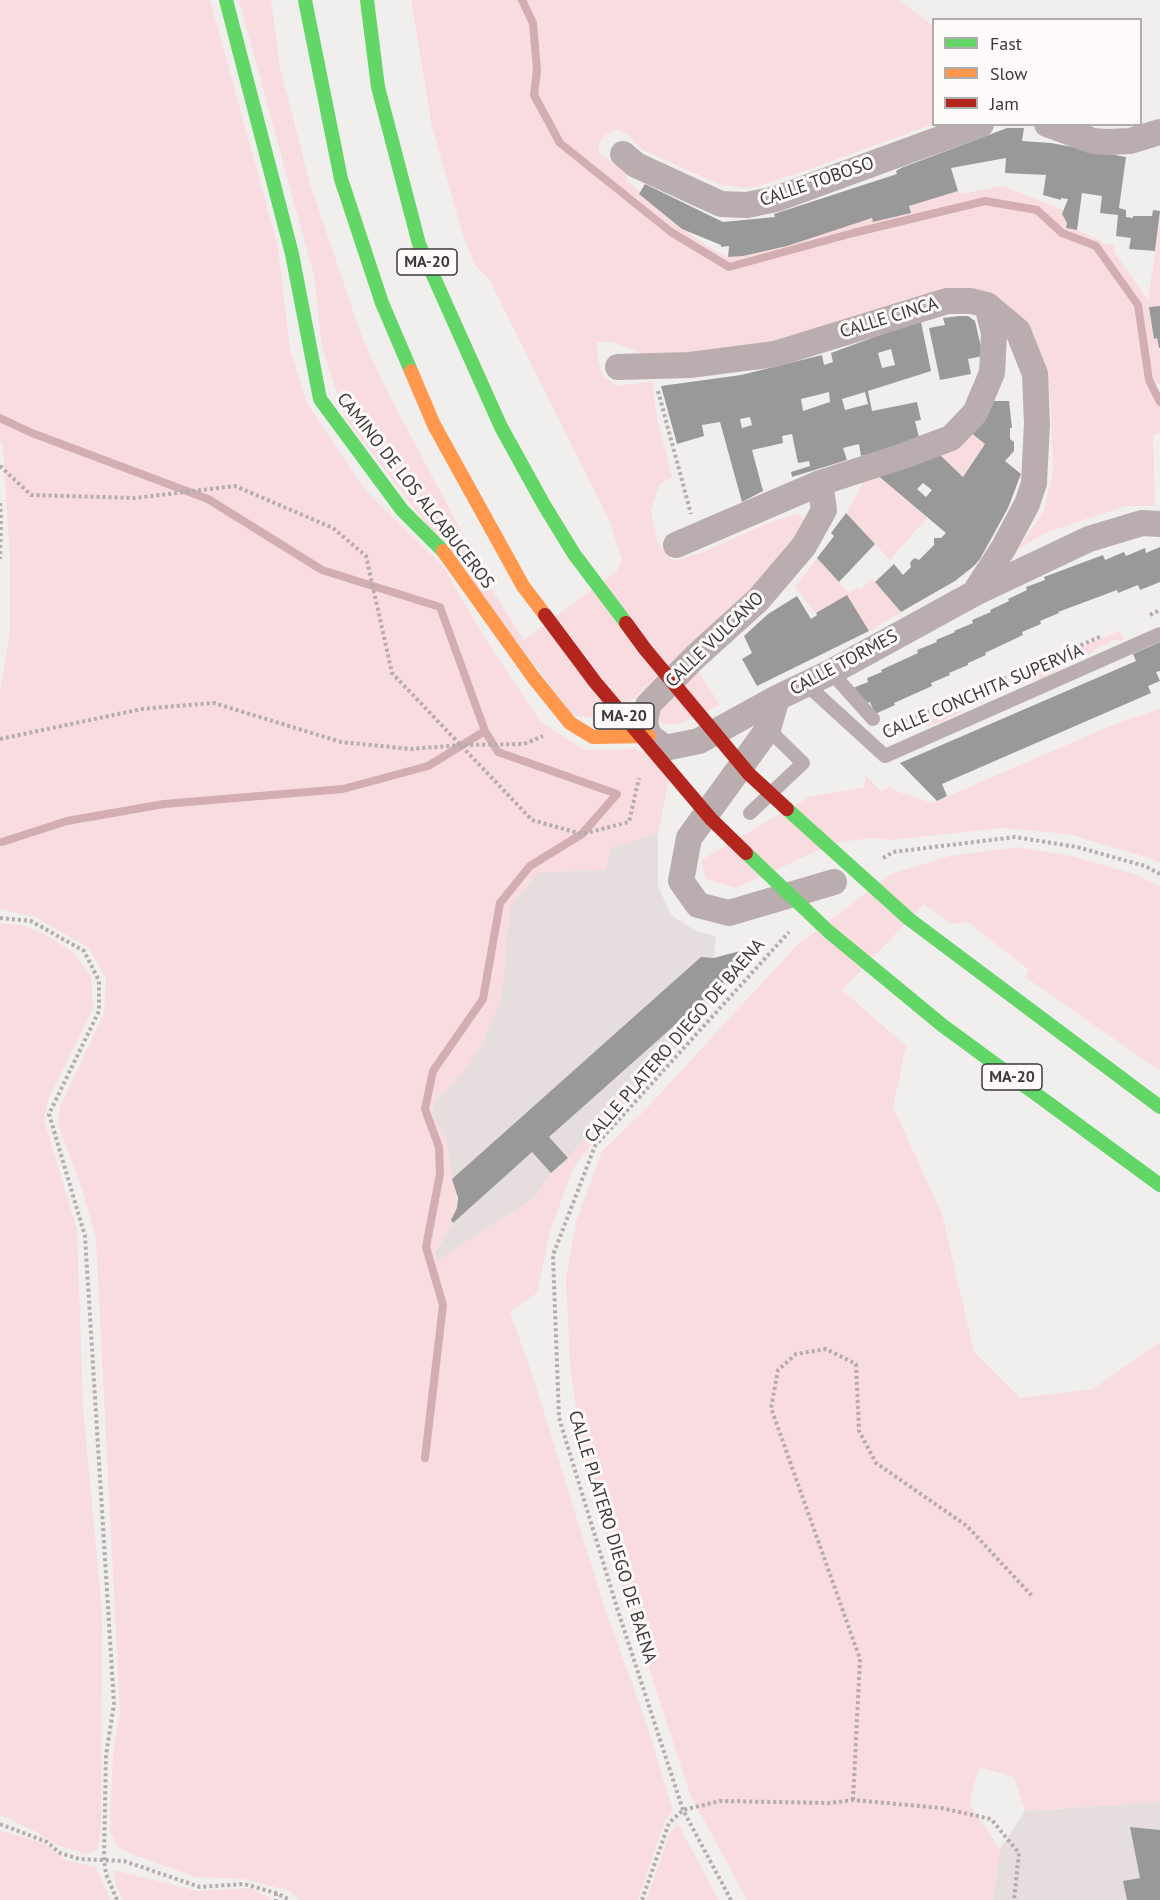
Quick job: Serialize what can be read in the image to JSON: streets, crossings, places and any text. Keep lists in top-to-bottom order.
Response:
{
  "streets": {
    "main road": ["MA-20", "CAMINO DE LOS ALCABUCEROS"],
    "street": [
      "CALLE TOBOSO",
      "CALLE CINCA",
      "CALLE VULCANO",
      "CALLE TORMES"
    ],
    "lane": ["CALLE CONCHITA SUPERVÍA"],
    "path": ["CALLE PLATERO DIEGO DE BAENA"]
  },
  "crossings": [
    ["CAMINO DE LOS ALCABUCEROS", "CALLE VULCANO"],
    ["CALLE VULCANO", "CALLE TORMES"],
    ["CALLE TORMES", "CALLE CONCHITA SUPERVÍA"]
  ],
  "legend": ["Fast", "Slow", "Jam"]
}
